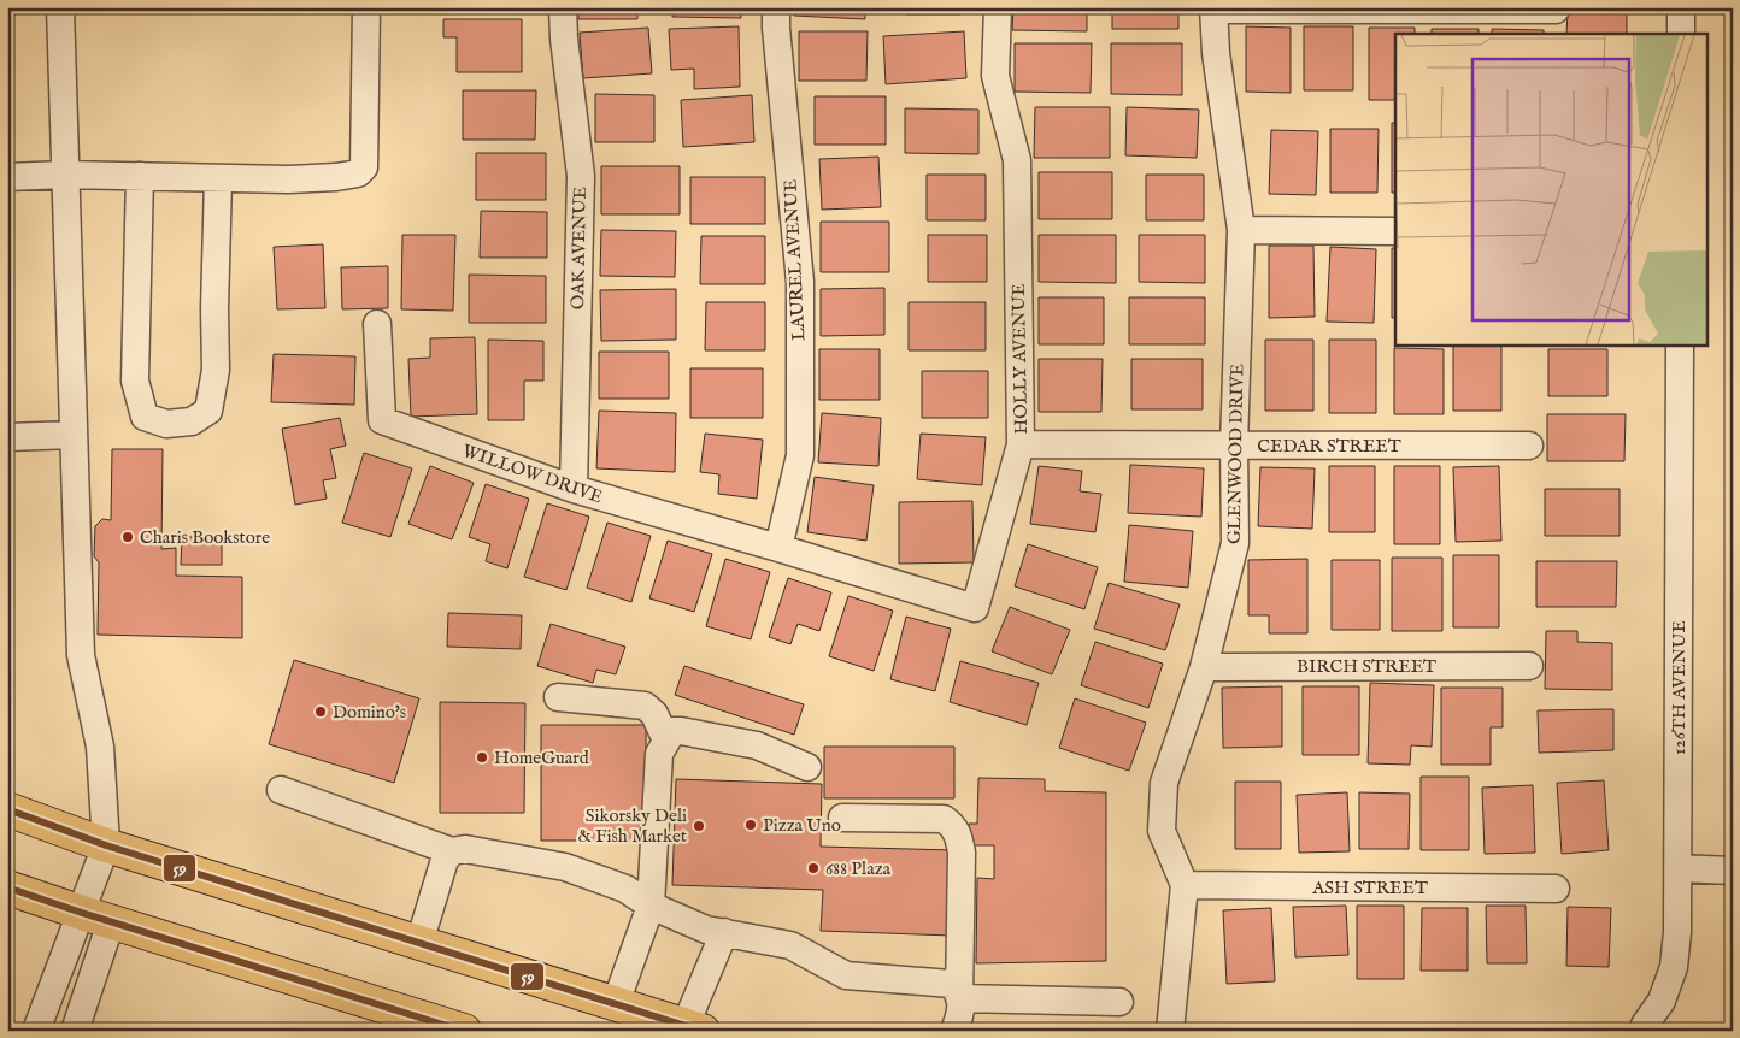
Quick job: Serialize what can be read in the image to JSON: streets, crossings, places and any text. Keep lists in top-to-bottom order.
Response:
{
  "streets": {
    "street": [
      "OAK AVENUE",
      "LAUREL AVENUE",
      "HOLLY AVENUE",
      "CEDAR STREET",
      "GLENWOOD DRIVE",
      "WILLOW DRIVE",
      "BIRCH STREET",
      "126TH AVENUE",
      "ASH STREET"
    ]
  },
  "crossings": [
    ["OAK AVENUE", "WILLOW DRIVE"],
    ["LAUREL AVENUE", "HOLLY AVENUE"],
    ["LAUREL AVENUE", "WILLOW DRIVE"],
    ["HOLLY AVENUE", "CEDAR STREET"],
    ["HOLLY AVENUE", "WILLOW DRIVE"],
    ["CEDAR STREET", "GLENWOOD DRIVE"],
    ["GLENWOOD DRIVE", "BIRCH STREET"],
    ["GLENWOOD DRIVE", "ASH STREET"]
  ],
  "places": [
    "Charis Bookstore",
    "Domino's",
    "HomeGuard",
    "Pizza Uno",
    "Sikorsky Deli & Fish Market",
    "688 Plaza"
  ],
  "lines": ["transit line 59"]
}
